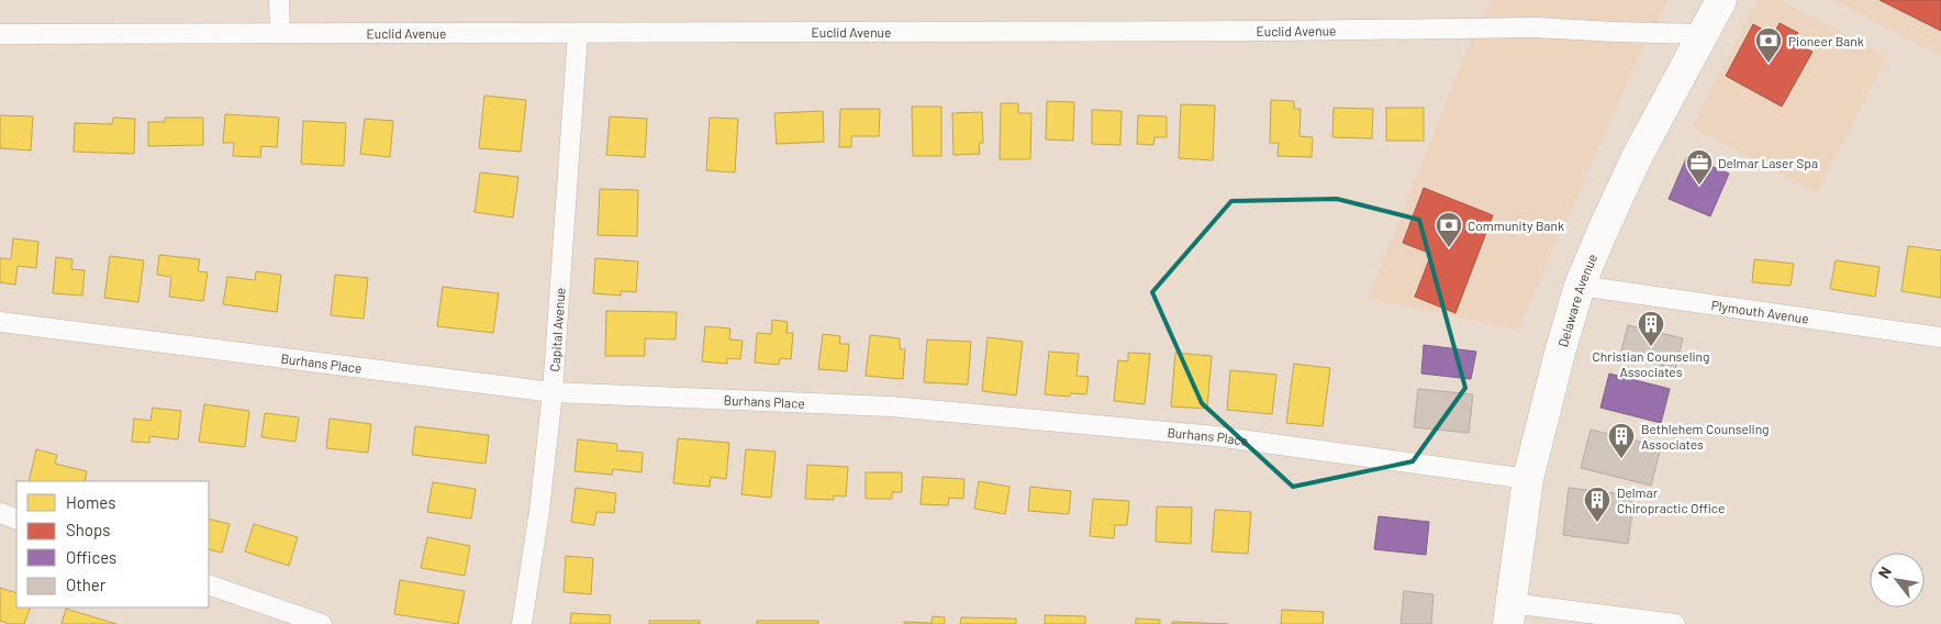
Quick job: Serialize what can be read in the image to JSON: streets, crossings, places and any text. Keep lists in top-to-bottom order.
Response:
{
  "streets": {
    "main road": ["Delaware Avenue"],
    "street": [
      "Euclid Avenue",
      "Plymouth Avenue",
      "Capital Avenue",
      "Burhans Place"
    ]
  },
  "crossings": [
    ["Euclid Avenue", "Delaware Avenue"],
    ["Euclid Avenue", "Capital Avenue"],
    ["Delaware Avenue", "Plymouth Avenue"],
    ["Delaware Avenue", "Burhans Place"],
    ["Capital Avenue", "Burhans Place"]
  ],
  "places": {
    "bank": ["Pioneer Bank", "Community Bank"],
    "office": ["Delmar Laser Spa"],
    "building": ["Christian Counseling Associates", "Bethlehem Counseling Associates", "Delmar Chiropractic Office"]
  },
  "legend": [
    "Homes",
    "Shops",
    "Offices",
    "Other"
  ],
  "north": "top left"
}
